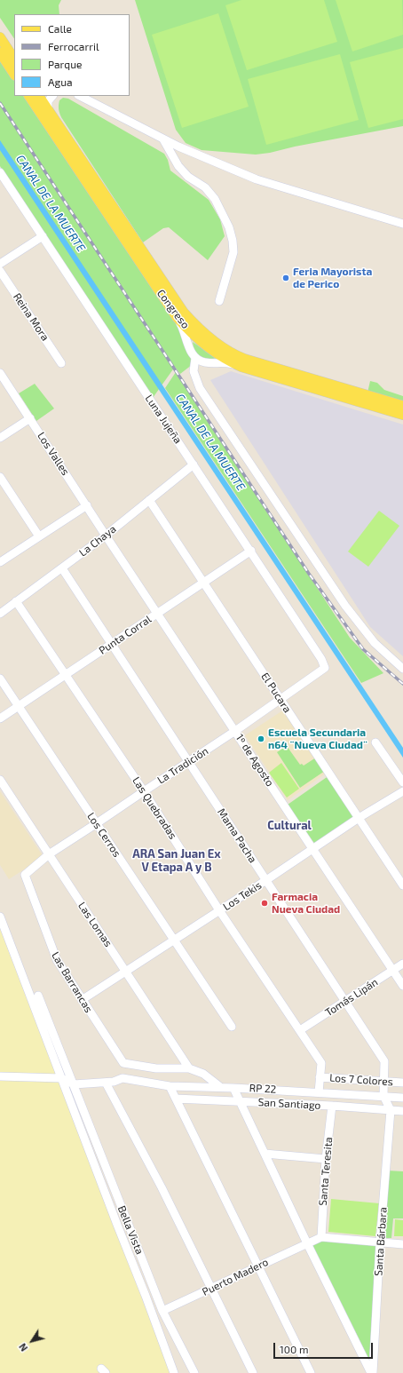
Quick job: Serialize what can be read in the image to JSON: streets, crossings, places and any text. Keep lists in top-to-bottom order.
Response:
{
  "streets": {
    "main road": ["Congreso"],
    "street": [
      "Reina Mora",
      "Luna Jujeña",
      "Los Valles",
      "La Chaya",
      "Punta Corral",
      "El Pucara",
      "1º de Agosto",
      "La Tradición",
      "Las Quebradas",
      "Los Cerros",
      "Mama Pacha",
      "Los Tekis",
      "Las Lomas",
      "Las Barrancas",
      "Tomás Lipán",
      "Los 7 Colores",
      "RP 22",
      "San Santiago",
      "Santa Teresita",
      "Bella Vista",
      "Santa Bárbara",
      "Puerto Madero"
    ]
  },
  "crossings": [
    ["Luna Jujeña", "La Chaya"],
    ["Luna Jujeña", "Punta Corral"],
    ["Luna Jujeña", "La Tradición"],
    ["Los Valles", "La Chaya"],
    ["Los Valles", "1º de Agosto"],
    ["La Chaya", "El Pucara"],
    ["La Chaya", "1º de Agosto"],
    ["La Chaya", "Las Quebradas"],
    ["La Chaya", "Mama Pacha"],
    ["Punta Corral", "El Pucara"],
    ["Punta Corral", "1º de Agosto"],
    ["Punta Corral", "Las Quebradas"],
    ["Punta Corral", "Los Cerros"],
    ["Punta Corral", "Mama Pacha"],
    ["El Pucara", "La Tradición"],
    ["El Pucara", "Los Tekis"],
    ["1º de Agosto", "La Tradición"],
    ["1º de Agosto", "Los Tekis"],
    ["1º de Agosto", "Tomás Lipán"],
    ["La Tradición", "Las Quebradas"],
    ["La Tradición", "Los Cerros"],
    ["La Tradición", "Mama Pacha"],
    ["La Tradición", "Las Lomas"],
    ["La Tradición", "Las Barrancas"],
    ["Las Quebradas", "Los Tekis"],
    ["Las Quebradas", "Tomás Lipán"],
    ["Las Quebradas", "Los 7 Colores"],
    ["Las Quebradas", "RP 22"],
    ["Los Cerros", "Los Tekis"],
    ["Mama Pacha", "Los Tekis"],
    ["Mama Pacha", "Tomás Lipán"],
    ["Mama Pacha", "Los 7 Colores"],
    ["Mama Pacha", "RP 22"],
    ["Mama Pacha", "San Santiago"],
    ["Mama Pacha", "Santa Bárbara"],
    ["Los Tekis", "Las Lomas"],
    ["Los Tekis", "Las Barrancas"],
    ["Las Lomas", "Las Barrancas"],
    ["San Santiago", "Santa Teresita"],
    ["San Santiago", "Santa Bárbara"],
    ["Santa Teresita", "Puerto Madero"],
    ["Bella Vista", "Puerto Madero"]
  ],
  "districts": ["Cultural", "ARA San Juan Ex V Etapa A y B"],
  "water": ["CANAL DE LA MUERTE"],
  "places": ["Feria Mayorista de Perico", "Escuela Secundaria n64 ¨Nueva Ciudad¨", "Farmacia Nueva Ciudad"],
  "legend": [
    "Calle",
    "Ferrocarril",
    "Parque",
    "Agua"
  ],
  "scale_bar": "100 m",
  "north": "bottom left"
}
